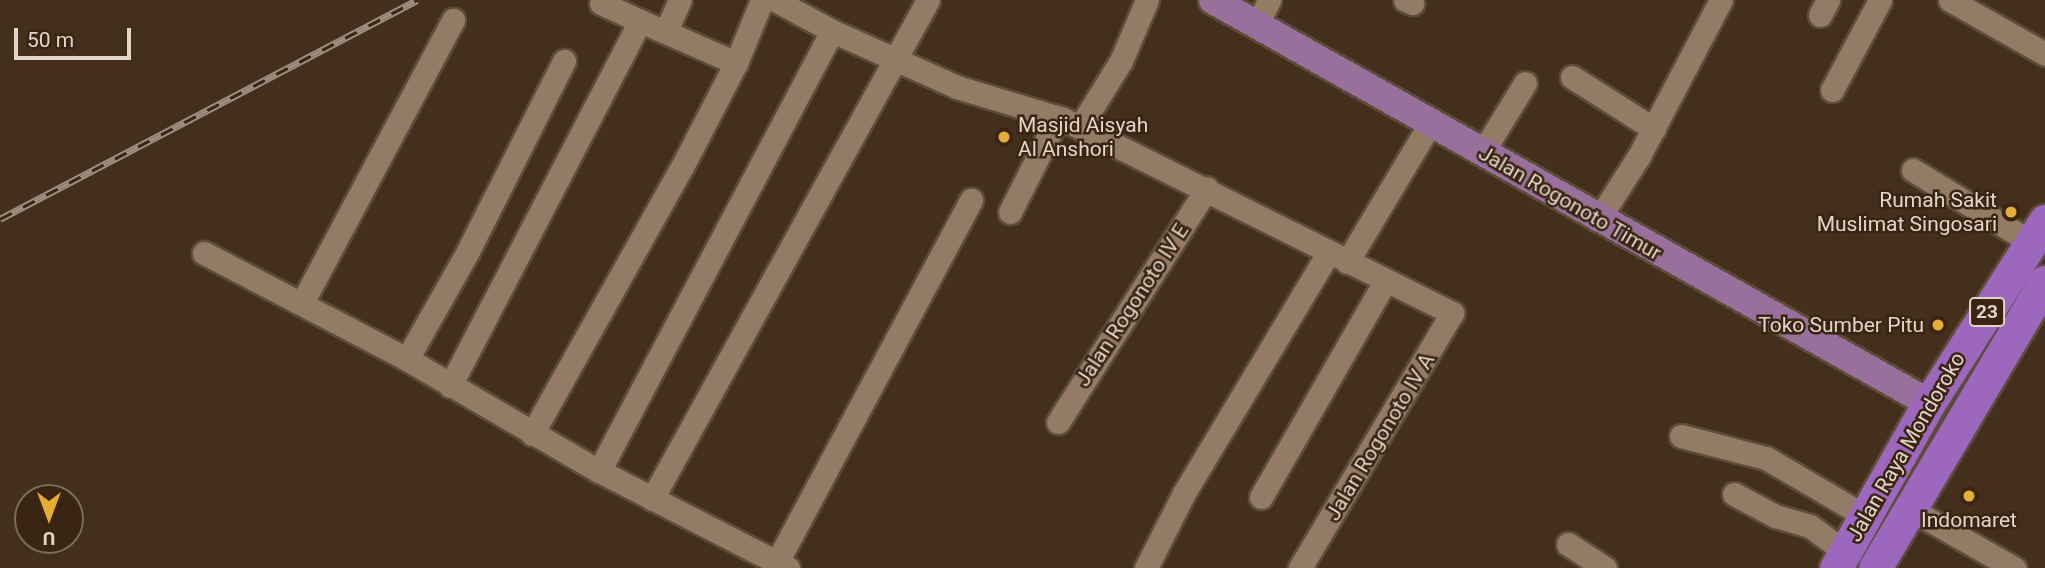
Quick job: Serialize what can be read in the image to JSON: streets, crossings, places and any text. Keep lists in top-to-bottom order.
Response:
{
  "streets": {
    "highway": ["23", "Jalan Raya Mondoroko"],
    "main road": ["Jalan Rogonoto Timur"],
    "street": ["Jalan Rogonoto IV E", "Jalan Rogonoto IV A"]
  },
  "crossings": [
    ["Jalan Rogonoto Timur", "Jalan Raya Mondoroko"]
  ],
  "places": [
    "Masjid Aisyah Al Anshori",
    "Rumah Sakit Muslimat Singosari",
    "Toko Sumber Pitu",
    "Indomaret"
  ],
  "scale_bar": "50 m",
  "north": "bottom"
}
